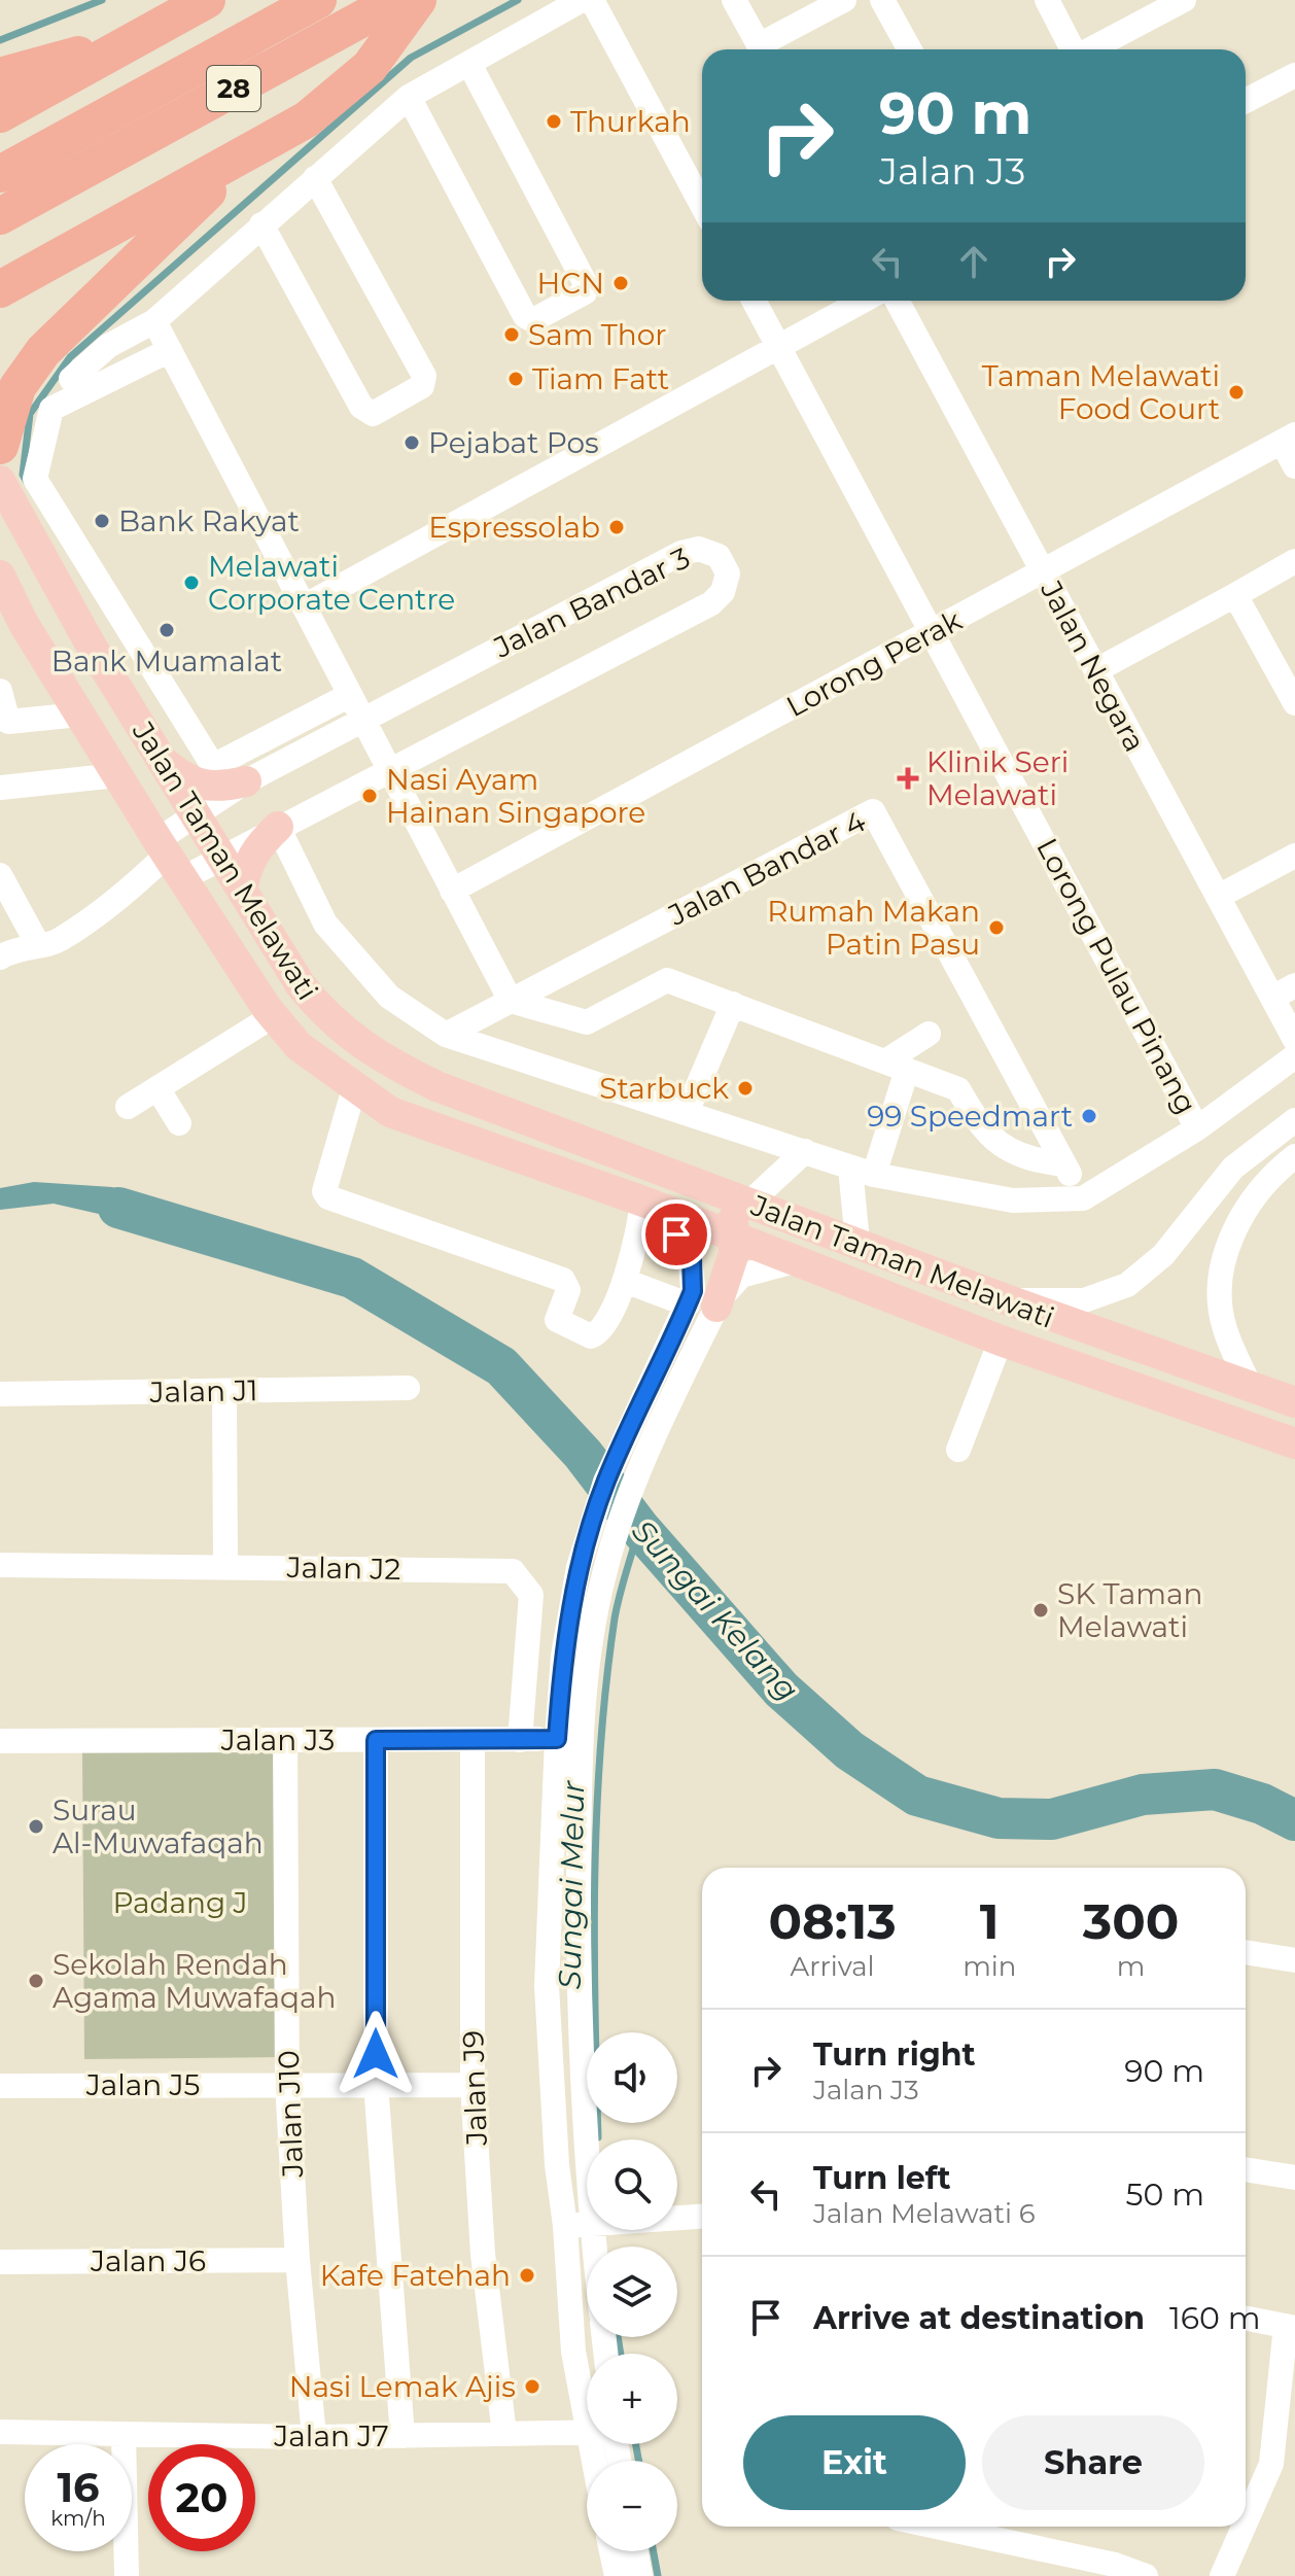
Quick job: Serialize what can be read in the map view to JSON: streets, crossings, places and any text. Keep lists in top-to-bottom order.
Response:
{
  "streets": {
    "highway": ["28"],
    "main road": ["Jalan Taman Melawati"],
    "street": [
      "Jalan Bandar 3",
      "Lorong Perak",
      "Jalan Negara",
      "Jalan Bandar 4",
      "Lorong Pulau Pinang",
      "Jalan J1",
      "Jalan J2",
      "Jalan J3",
      "Jalan J5",
      "Jalan J9",
      "Jalan J10",
      "Jalan J6",
      "Jalan J7"
    ]
  },
  "crossings": [
    ["Jalan Bandar 3", "Jalan Taman Melawati"],
    ["Lorong Perak", "Jalan Negara"],
    ["Lorong Perak", "Lorong Pulau Pinang"],
    ["Jalan J2", "Jalan J3"],
    ["Jalan J3", "Jalan J9"],
    ["Jalan J3", "Jalan J10"],
    ["Jalan J5", "Jalan J9"],
    ["Jalan J5", "Jalan J10"],
    ["Jalan J9", "Jalan J7"],
    ["Jalan J10", "Jalan J6"],
    ["Jalan J10", "Jalan J7"]
  ],
  "water": ["Sungai Kelang", "Sungai Melur"],
  "parks": ["Padang J"],
  "places": {
    "other": [
      "Thurkah",
      "HCN",
      "Sam Thor",
      "Tiam Fatt",
      "Taman Melawati Food Court",
      "Pejabat Pos",
      "Bank Rakyat",
      "Espressolab",
      "Melawati Corporate Centre",
      "Bank Muamalat",
      "Nasi Ayam Hainan Singapore",
      "Rumah Makan Patin Pasu",
      "Starbuck",
      "99 Speedmart",
      "SK Taman Melawati",
      "Surau Al-Muwafaqah",
      "Sekolah Rendah Agama Muwafaqah",
      "Kafe Fatehah",
      "Nasi Lemak Ajis"
    ],
    "health": ["Klinik Seri Melawati"]
  },
  "page": {
    "turn": ["90 m", "Jalan J3"],
    "eta": [
      "08:13",
      "Arrival",
      "1",
      "min",
      "300",
      "m"
    ],
    "list": [
      {
        "name": "Turn right",
        "note": "Jalan J3",
        "value": "90 m"
      },
      {
        "name": "Turn left",
        "note": "Jalan Melawati 6",
        "value": "50 m"
      },
      {
        "name": "Arrive at destination",
        "value": "160 m"
      }
    ],
    "map_buttons": ["+", "−"],
    "buttons": ["Exit", "Share"],
    "speed": "16 km/h",
    "limit": "20"
  }
}
